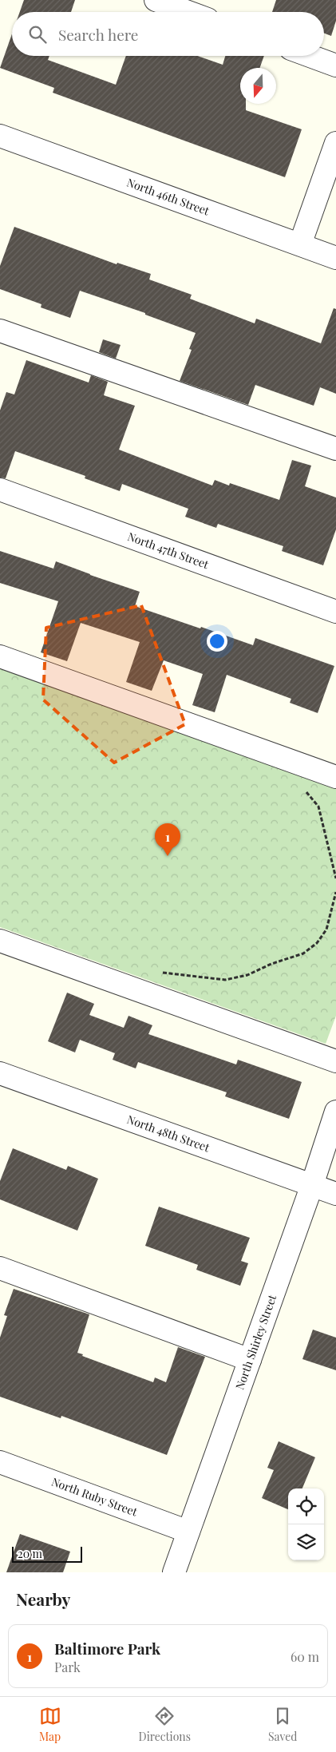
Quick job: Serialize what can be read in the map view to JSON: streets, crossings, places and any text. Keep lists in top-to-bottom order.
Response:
{
  "streets": {
    "street": [
      "North 46th Street",
      "North 47th Street",
      "North 48th Street",
      "North Shirley Street",
      "North Ruby Street"
    ]
  },
  "crossings": [
    ["North 48th Street", "North Shirley Street"],
    ["North Shirley Street", "North Ruby Street"]
  ],
  "scale_bar": "20 m",
  "north": "bottom",
  "page": {
    "search": "Search here",
    "pins": "1",
    "scale": "20 m",
    "heading": "Nearby",
    "list": [
      {
        "mark": "1",
        "name": "Baltimore Park",
        "note": "Park",
        "value": "60 m"
      }
    ],
    "nav": ["Map", "Directions", "Saved"]
  }
}
